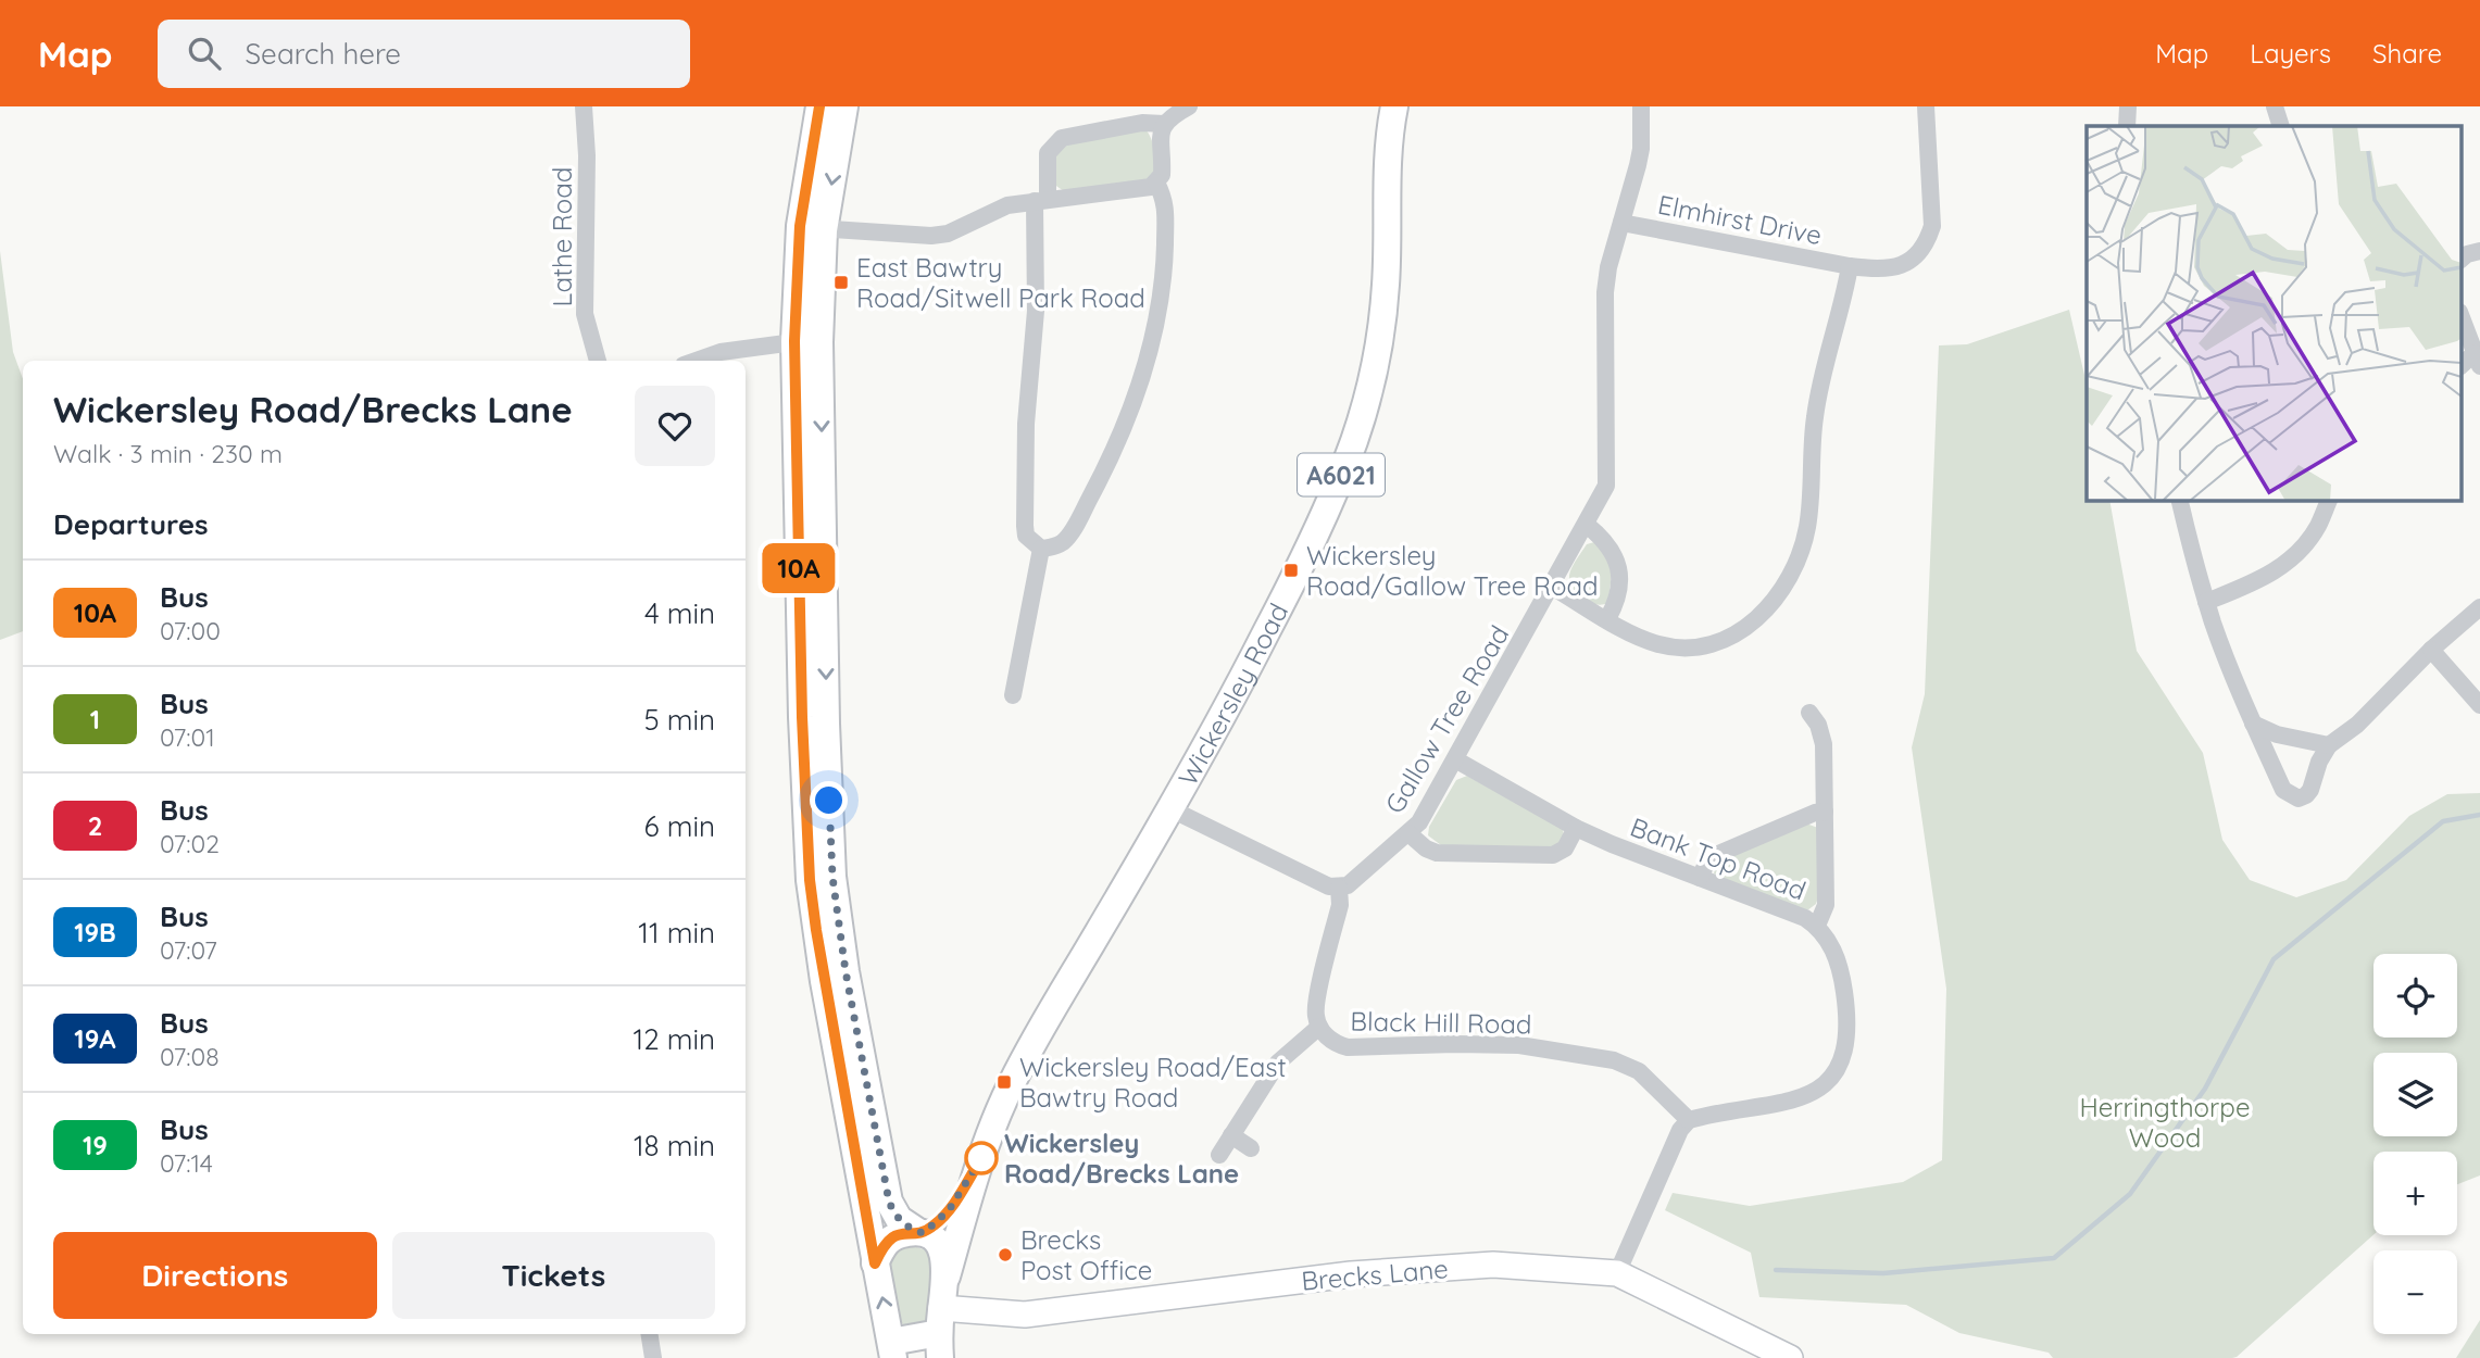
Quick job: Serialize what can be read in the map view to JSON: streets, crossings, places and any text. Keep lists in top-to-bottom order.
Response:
{
  "streets": {
    "main road": ["A6021", "Wickersley Road"],
    "street": [
      "Elmhirst Drive",
      "Lathe Road",
      "Gallow Tree Road",
      "Bank Top Road",
      "Black Hill Road",
      "Brecks Lane"
    ]
  },
  "crossings": [
    ["Elmhirst Drive", "Gallow Tree Road"],
    ["Wickersley Road", "Brecks Lane"],
    ["Gallow Tree Road", "Bank Top Road"],
    ["Gallow Tree Road", "Black Hill Road"],
    ["Bank Top Road", "Black Hill Road"]
  ],
  "parks": ["Herringthorpe Wood"],
  "places": {
    "transit": ["East Bawtry Road/Sitwell Park Road", "Wickersley Road/Gallow Tree Road", "Wickersley Road/East Bawtry Road"],
    "other": ["Wickersley Road/Brecks Lane", "Brecks Post Office"]
  },
  "lines": ["bus line 10A"],
  "page": {
    "header": "Map",
    "search": "Search here",
    "nav": ["Map", "Layers", "Share"],
    "on_map": "10A",
    "heading": [
      ["Wickersley Road/Brecks Lane", "Walk · 3 min · 230 m"],
      "Departures"
    ],
    "list": [
      {
        "mark": "10A",
        "name": "Bus",
        "note": "07:00",
        "value": "4 min"
      },
      {
        "mark": "1",
        "name": "Bus",
        "note": "07:01",
        "value": "5 min"
      },
      {
        "mark": "2",
        "name": "Bus",
        "note": "07:02",
        "value": "6 min"
      },
      {
        "mark": "19B",
        "name": "Bus",
        "note": "07:07",
        "value": "11 min"
      },
      {
        "mark": "19A",
        "name": "Bus",
        "note": "07:08",
        "value": "12 min"
      },
      {
        "mark": "19",
        "name": "Bus",
        "note": "07:14",
        "value": "18 min"
      }
    ],
    "map_buttons": ["+", "−"],
    "buttons": ["Directions", "Tickets"]
  }
}
